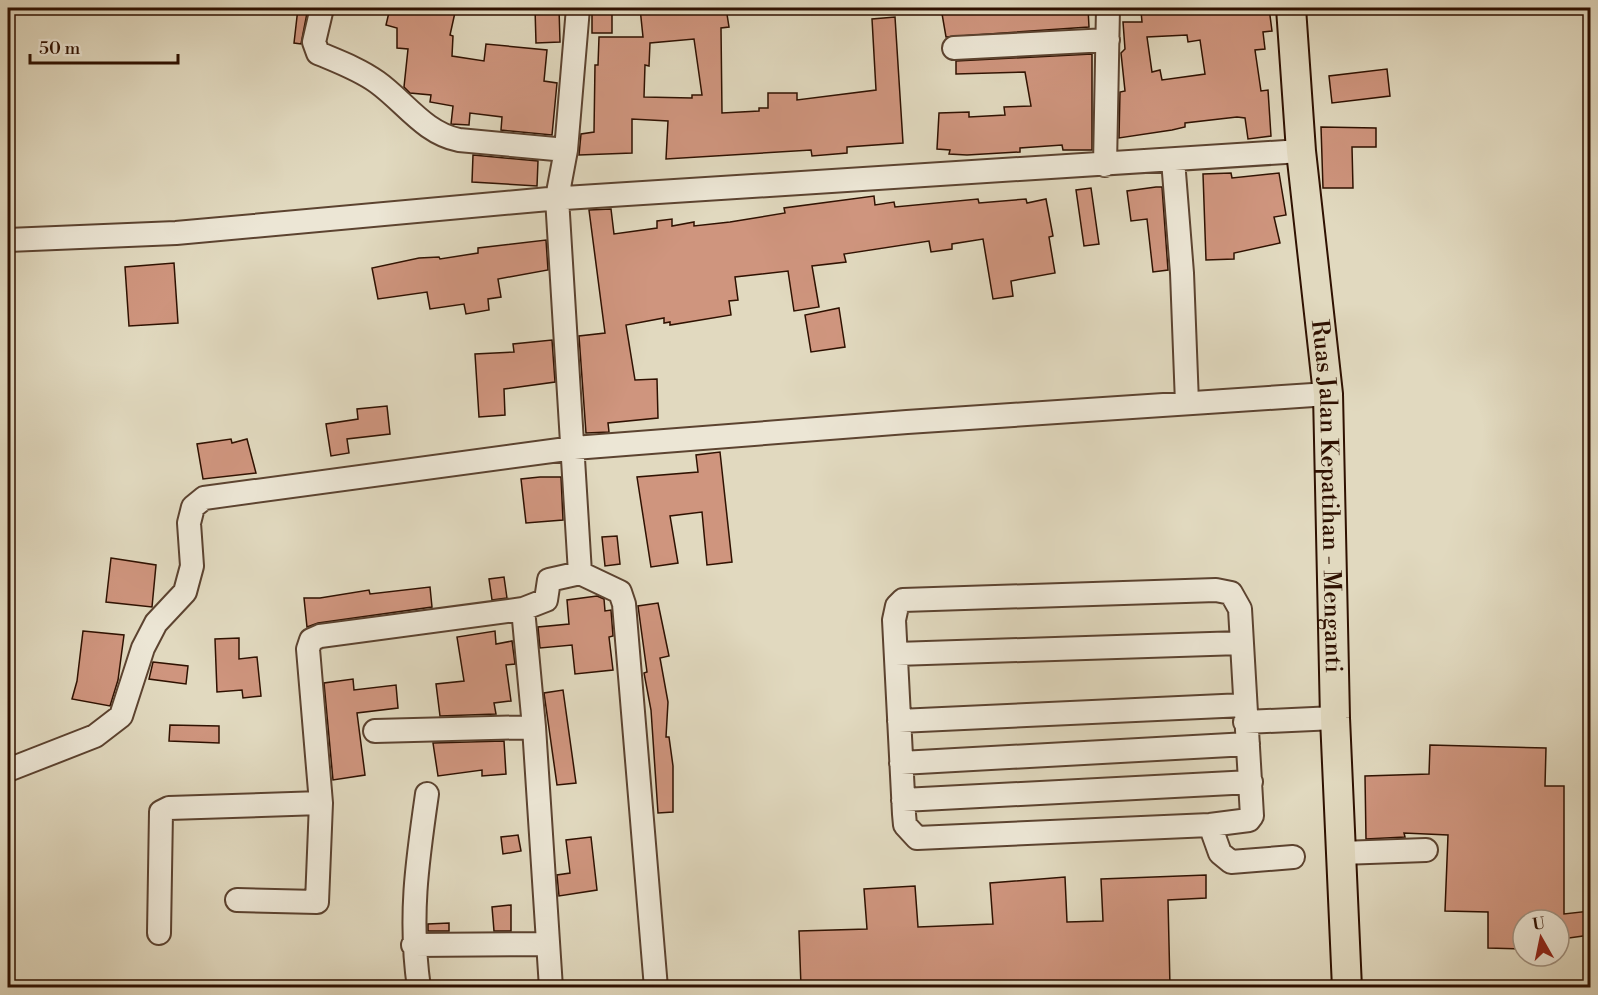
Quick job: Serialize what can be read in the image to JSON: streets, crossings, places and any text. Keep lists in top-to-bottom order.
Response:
{
  "streets": {
    "main road": ["Ruas Jalan Kepatihan - Menganti"]
  },
  "scale_bar": "50 m",
  "north": "top"
}
